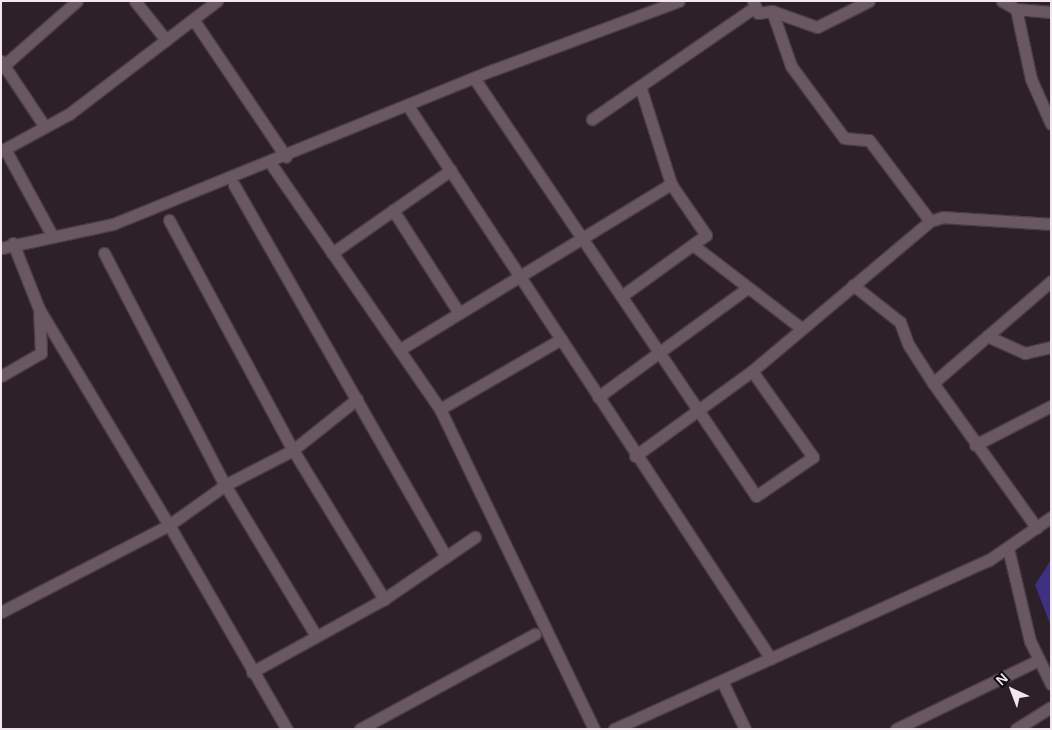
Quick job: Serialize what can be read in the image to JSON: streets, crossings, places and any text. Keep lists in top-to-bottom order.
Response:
{
  "north": "top left"
}
